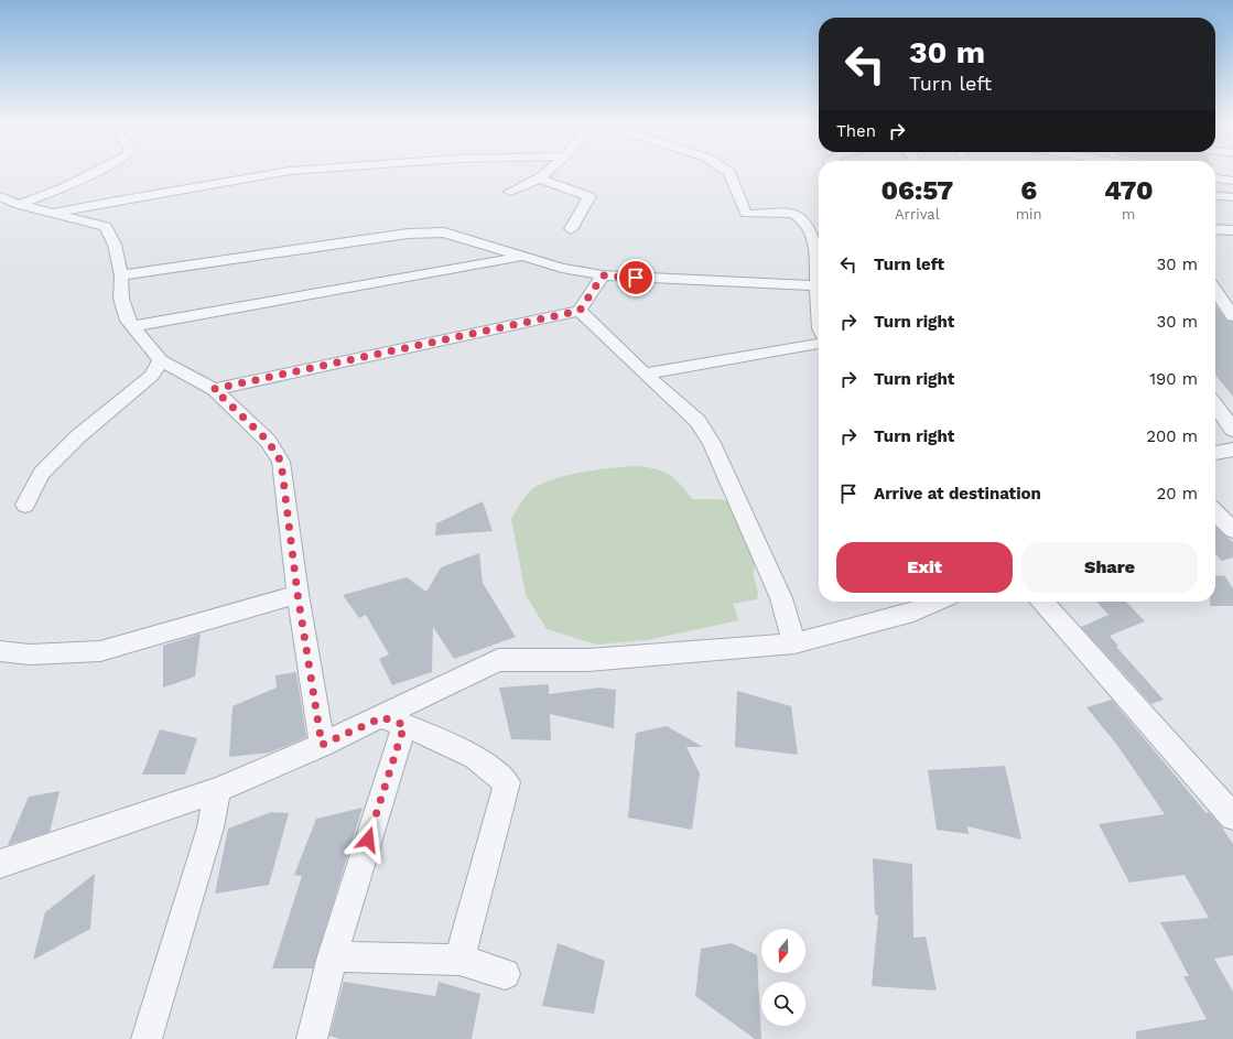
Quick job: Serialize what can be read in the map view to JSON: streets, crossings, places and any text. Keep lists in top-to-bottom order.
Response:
{
  "north": "bottom",
  "page": {
    "turn": ["30 m", "Turn left"],
    "then": "Then",
    "eta": [
      "06:57",
      "Arrival",
      "6",
      "min",
      "470",
      "m"
    ],
    "list": [
      {
        "name": "Turn left",
        "value": "30 m"
      },
      {
        "name": "Turn right",
        "value": "30 m"
      },
      {
        "name": "Turn right",
        "value": "190 m"
      },
      {
        "name": "Turn right",
        "value": "200 m"
      },
      {
        "name": "Arrive at destination",
        "value": "20 m"
      }
    ],
    "buttons": ["Exit", "Share"]
  }
}
